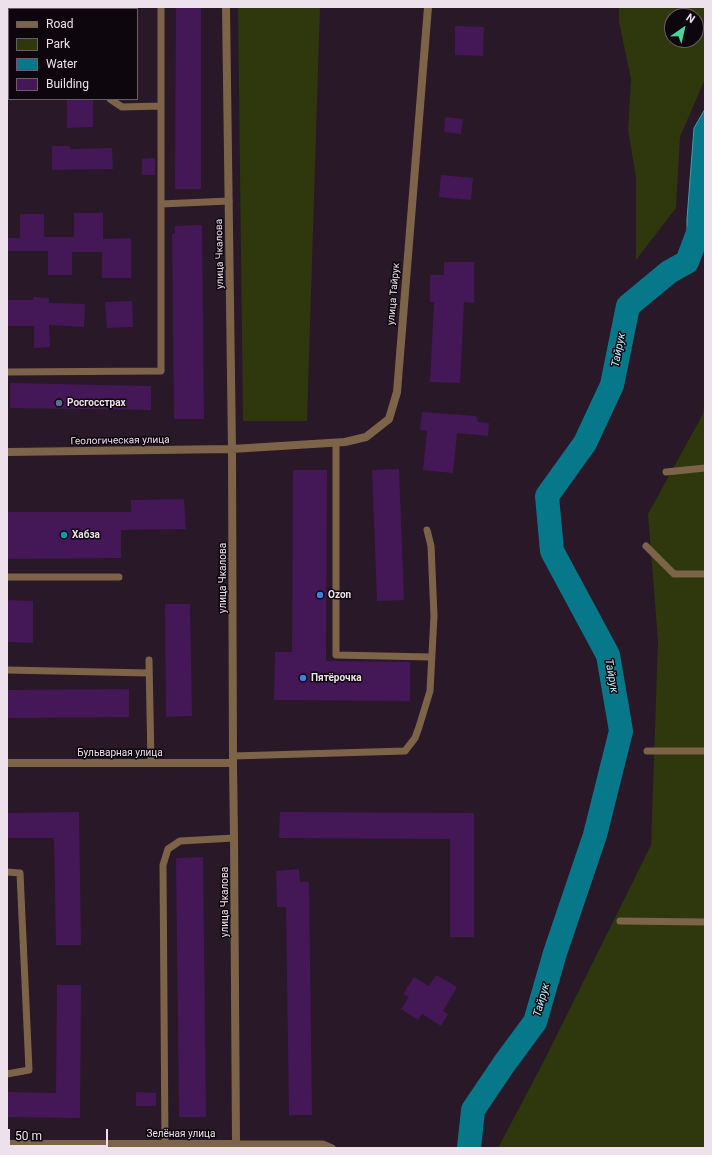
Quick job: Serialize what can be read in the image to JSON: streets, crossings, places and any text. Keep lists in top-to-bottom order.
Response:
{
  "streets": {
    "street": [
      "улица Чкалова",
      "улица Тайрук",
      "Геологическая улица",
      "Бульварная улица",
      "Зелёная улица"
    ]
  },
  "crossings": [
    ["улица Чкалова", "улица Тайрук"],
    ["улица Чкалова", "Геологическая улица"],
    ["улица Чкалова", "Бульварная улица"],
    ["улица Чкалова", "Зелёная улица"],
    ["улица Тайрук", "Геологическая улица"]
  ],
  "water": ["Тайрук"],
  "places": [
    "Росгосстрах",
    "Хабза",
    "Ozon",
    "Пятёрочка"
  ],
  "legend": [
    "Road",
    "Park",
    "Water",
    "Building"
  ],
  "scale_bar": "50 m",
  "north": "top right"
}
